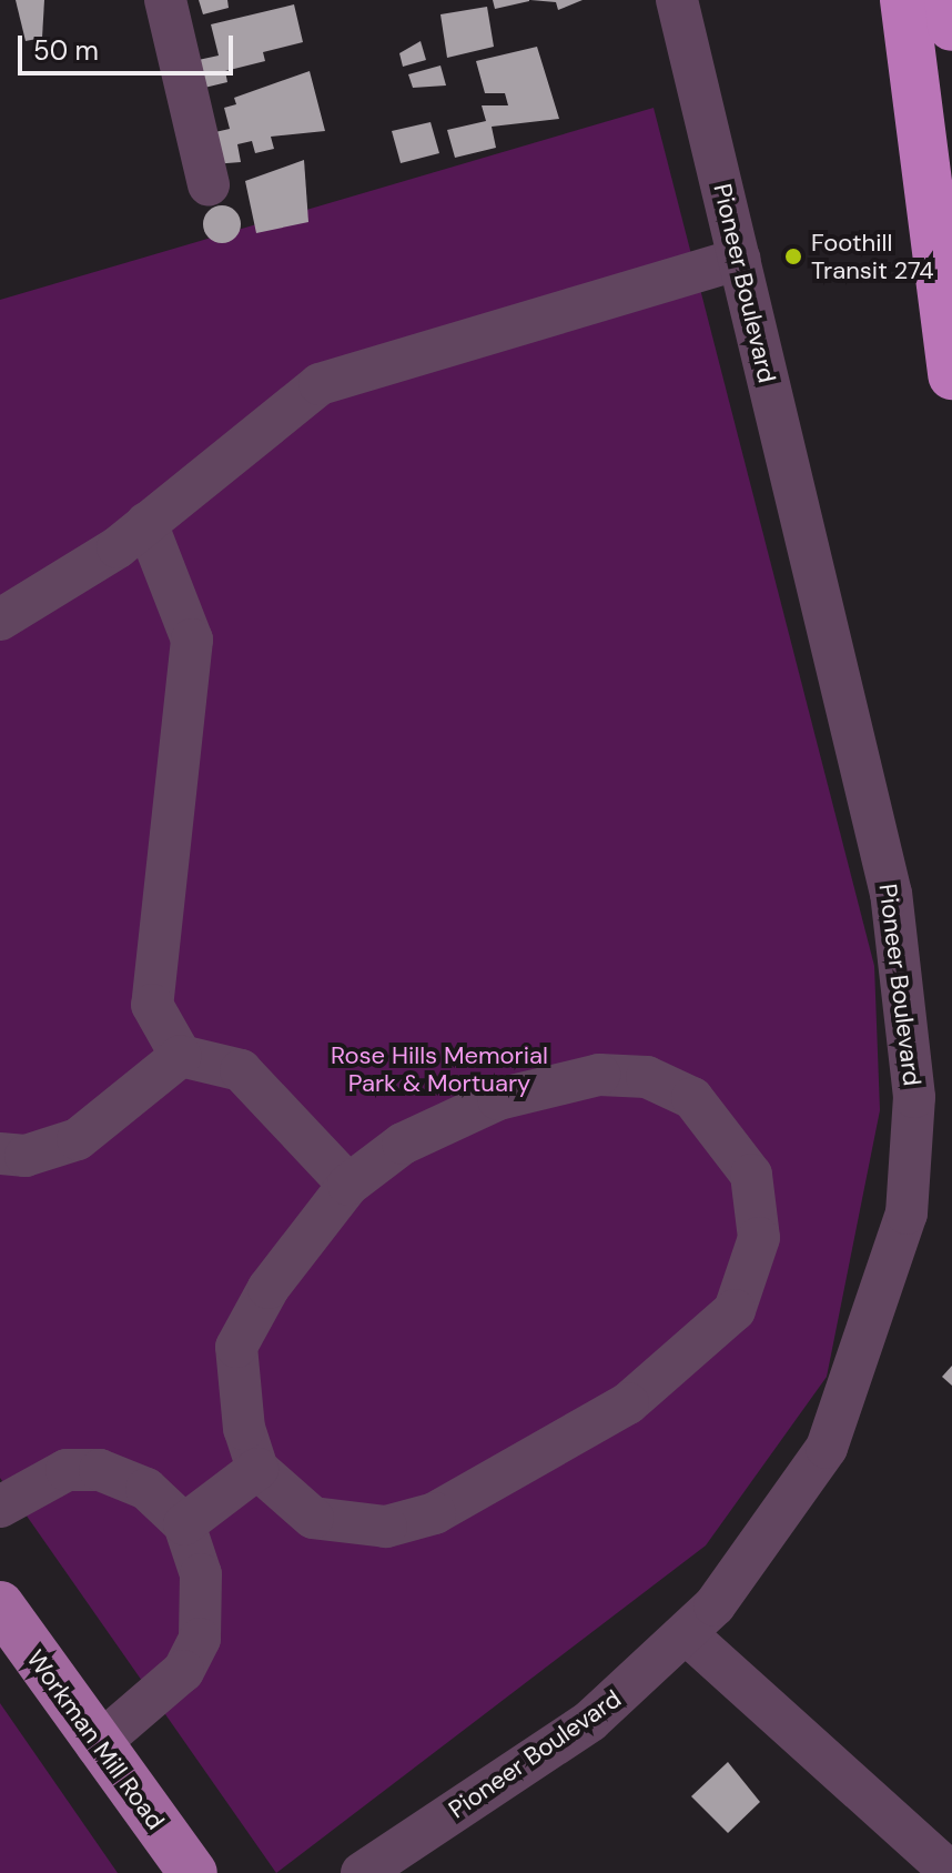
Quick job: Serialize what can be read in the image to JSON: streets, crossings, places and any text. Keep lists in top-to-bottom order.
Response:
{
  "streets": {
    "main road": ["Workman Mill Road"],
    "street": ["Pioneer Boulevard"]
  },
  "parks": ["Rose Hills Memorial Park & Mortuary"],
  "places": ["Foothill Transit 274"],
  "scale_bar": "50 m"
}
